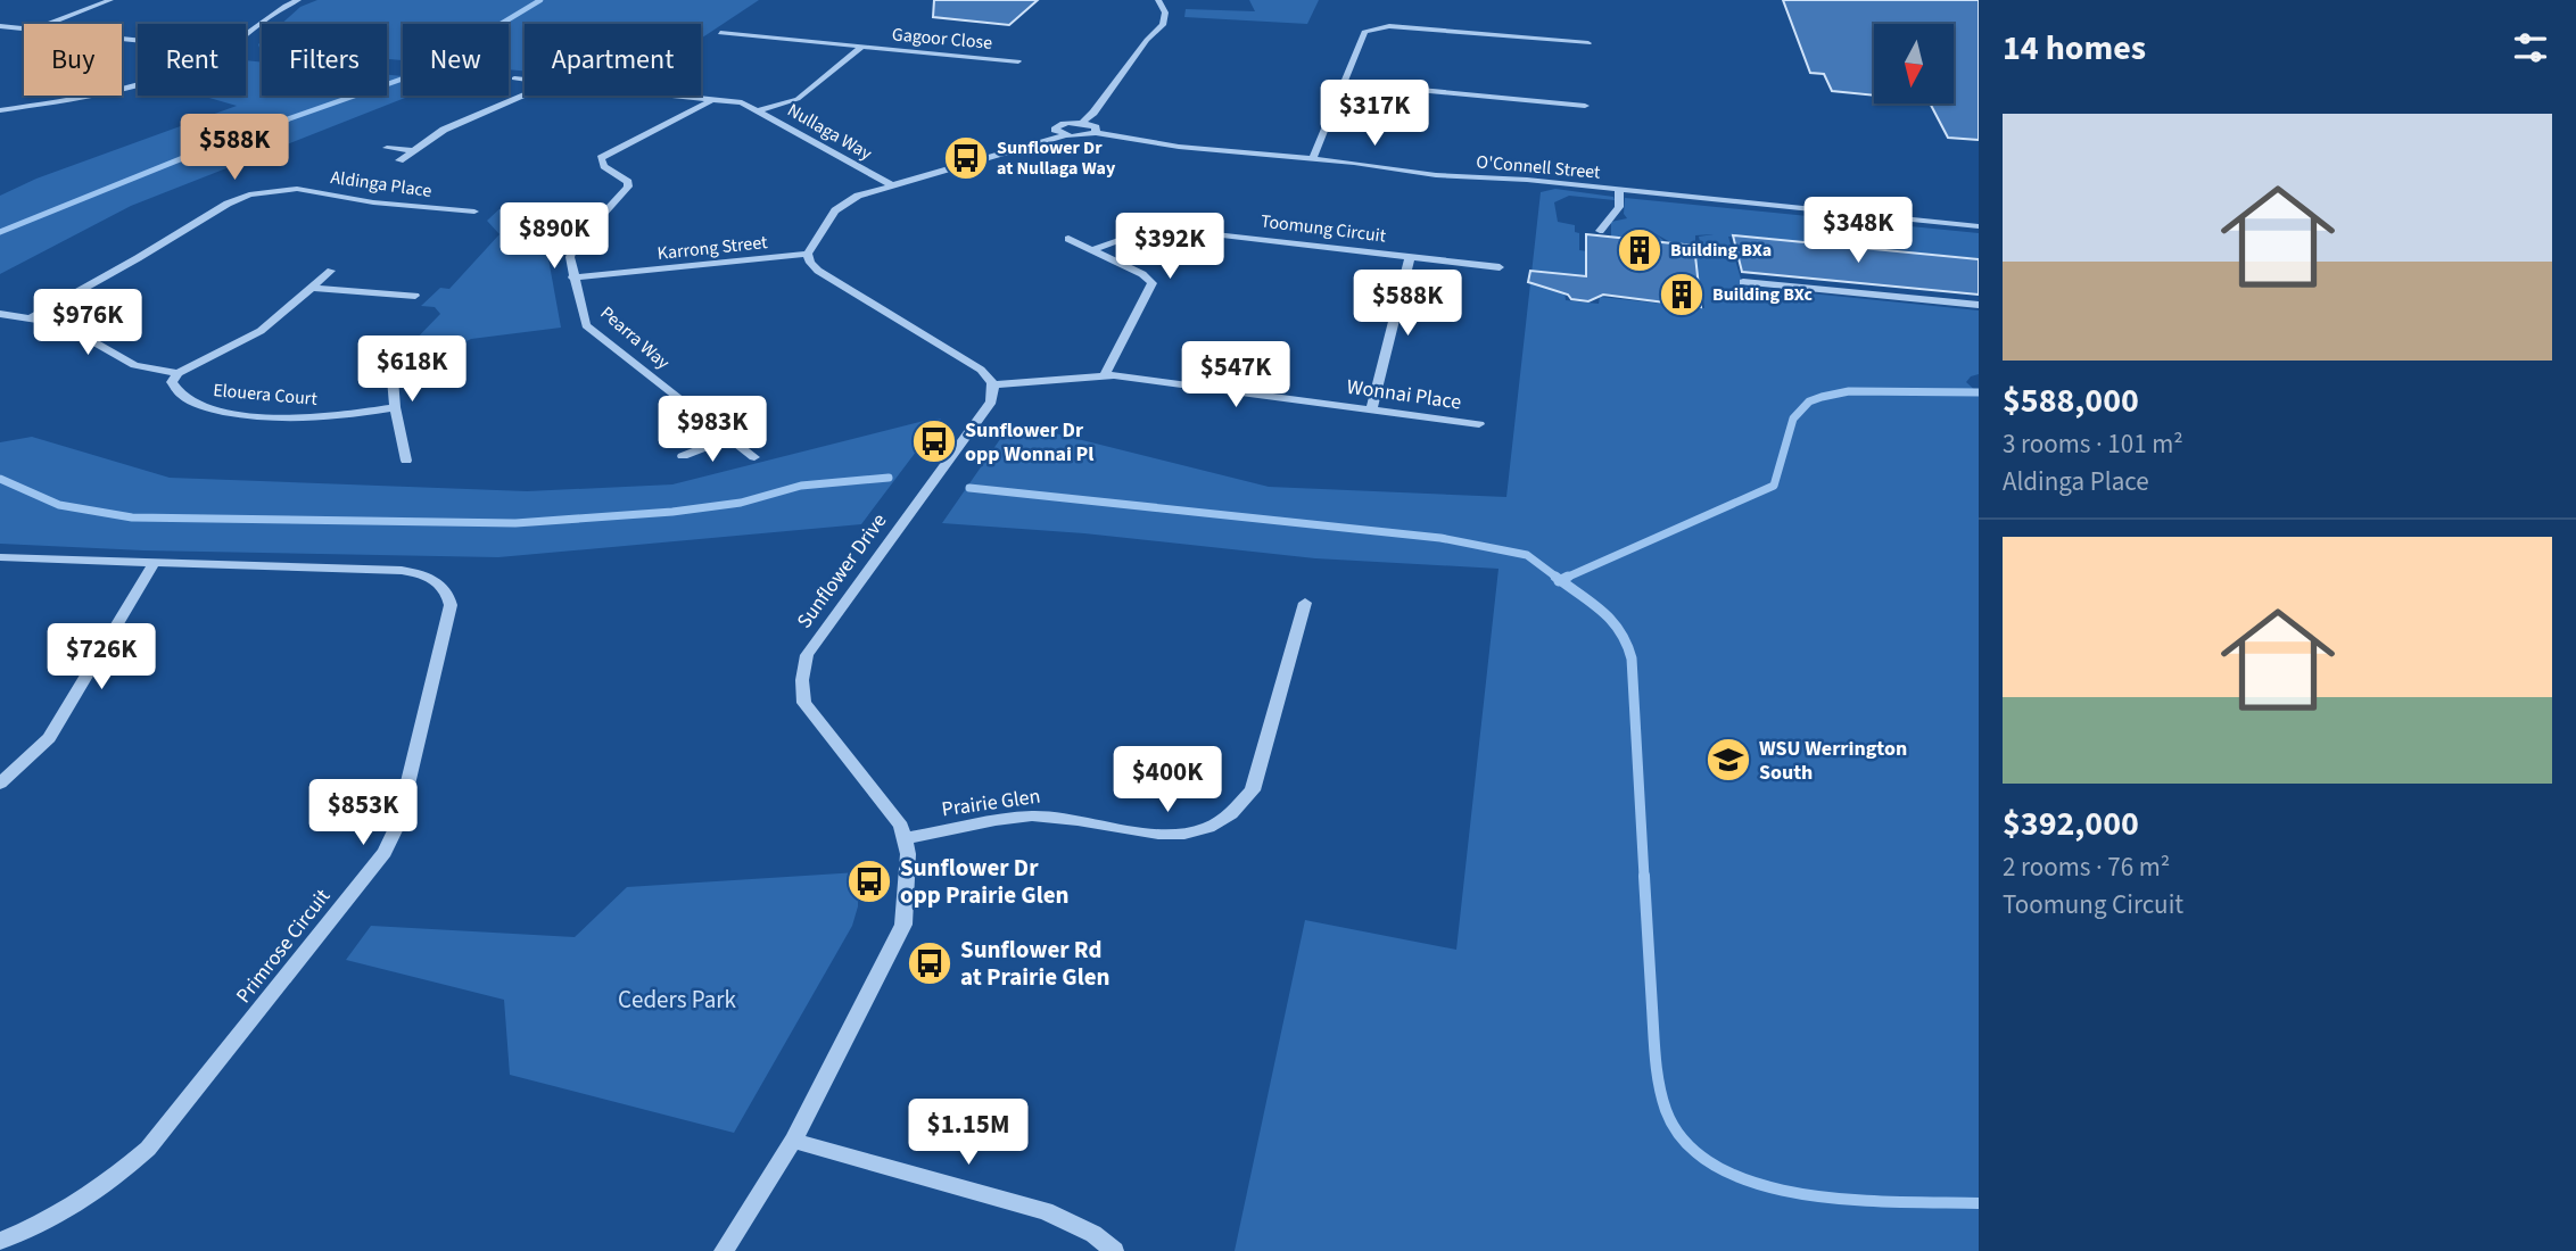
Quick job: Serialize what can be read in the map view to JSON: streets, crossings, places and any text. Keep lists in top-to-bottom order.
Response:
{
  "streets": {
    "street": [
      "Gagoor Close",
      "Nullaga Way",
      "O'Connell Street",
      "Aldinga Place",
      "Toomung Circuit",
      "Karrong Street",
      "Pearra Way",
      "Elouera Court",
      "Wonnai Place",
      "Sunflower Drive",
      "Prairie Glen",
      "Primrose Circuit"
    ]
  },
  "crossings": [
    ["Gagoor Close", "Nullaga Way"],
    ["Nullaga Way", "Pearra Way"],
    ["Toomung Circuit", "Wonnai Place"],
    ["Karrong Street", "Pearra Way"],
    ["Wonnai Place", "Sunflower Drive"],
    ["Sunflower Drive", "Prairie Glen"]
  ],
  "parks": ["Ceders Park"],
  "places": {
    "bus stop": [
      "Sunflower Dr at Nullaga Way",
      "Sunflower Dr opp Wonnai Pl",
      "Sunflower Dr opp Prairie Glen",
      "Sunflower Rd at Prairie Glen"
    ],
    "building": ["Building BXa", "Building BXc"],
    "school or university": ["WSU Werrington South"]
  },
  "north": "bottom",
  "page": {
    "heading": "14 homes",
    "chip": [
      "Buy",
      "Rent",
      "Filters",
      "New",
      "Apartment"
    ],
    "price": [
      "$317K",
      "$588K",
      "$348K",
      "$890K",
      "$392K",
      "$588K",
      "$976K",
      "$618K",
      "$547K",
      "$983K",
      "$726K",
      "$400K",
      "$853K",
      "$1.15M"
    ],
    "list": [
      {
        "name": "$588,000",
        "note": "3 rooms · 101 m² · Aldinga Place"
      },
      {
        "name": "$392,000",
        "note": "2 rooms · 76 m² · Toomung Circuit"
      }
    ]
  }
}
